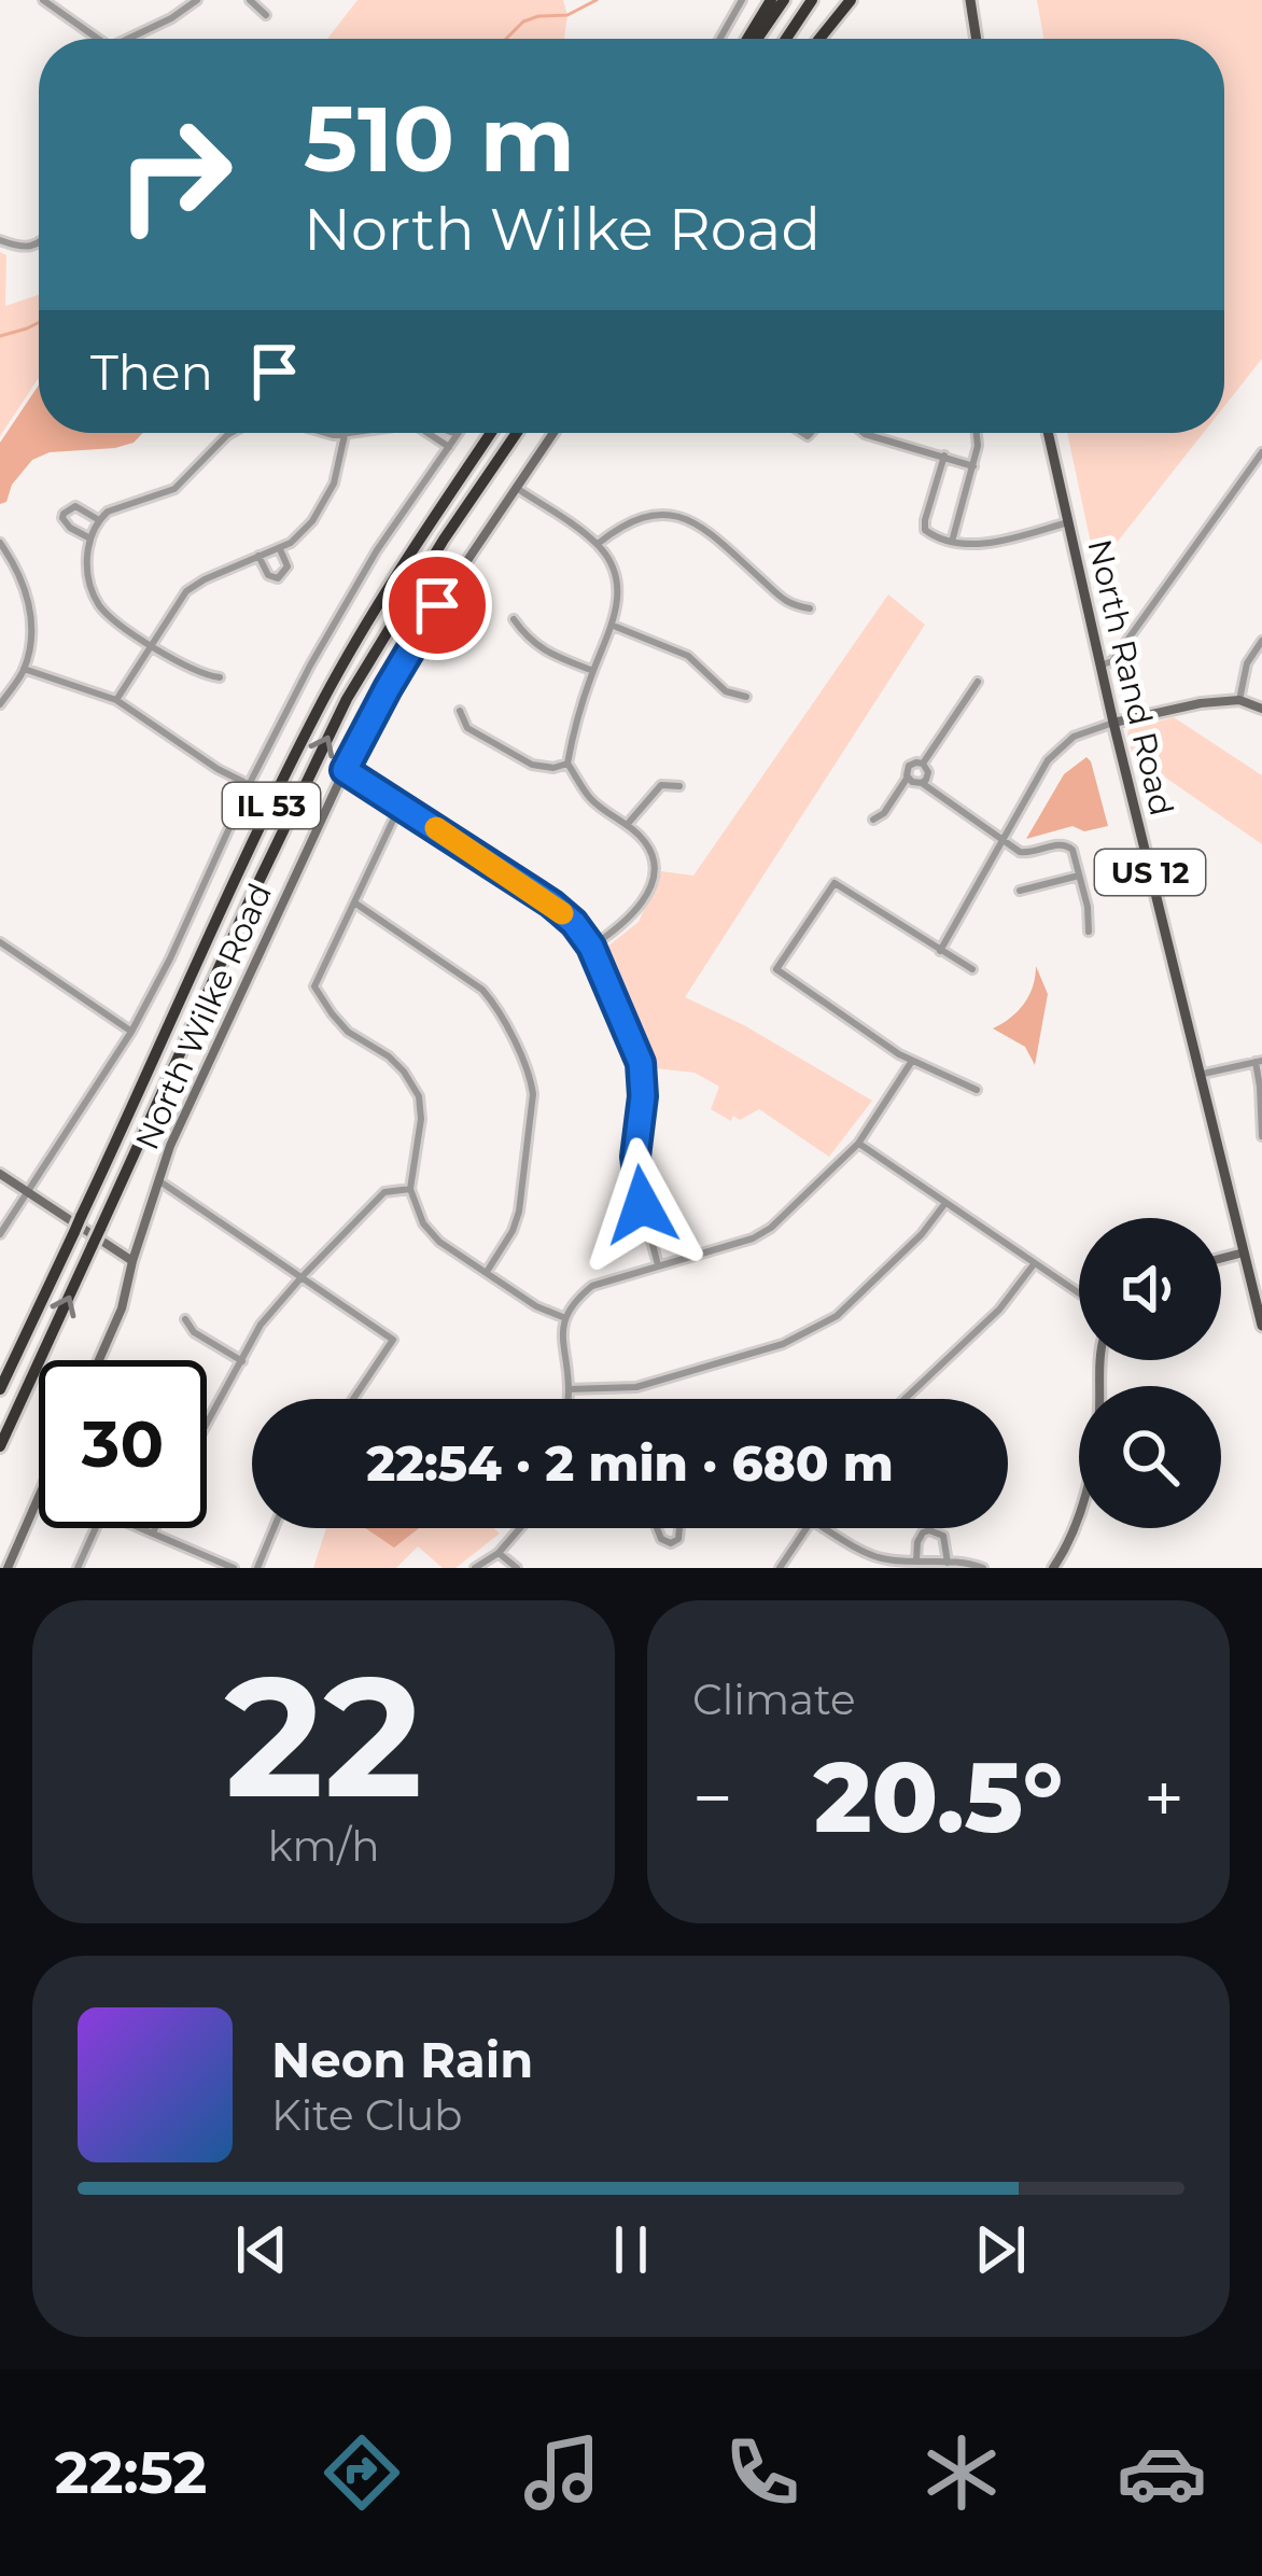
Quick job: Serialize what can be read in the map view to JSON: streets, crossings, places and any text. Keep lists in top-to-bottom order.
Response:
{
  "streets": {
    "highway": ["IL 53"],
    "main road": ["North Rand Road", "US 12"],
    "street": ["North Wilke Road"]
  },
  "page": {
    "turn": ["510 m", "North Wilke Road"],
    "then": "Then",
    "limit": "30",
    "trip": "22:54 · 2 min · 680 m",
    "tile": [
      ["22", "km/h"],
      "Climate"
    ],
    "heat": ["−", "20.5°", "+"],
    "song": ["Neon Rain", "Kite Club"],
    "tabs": "22:52"
  }
}
